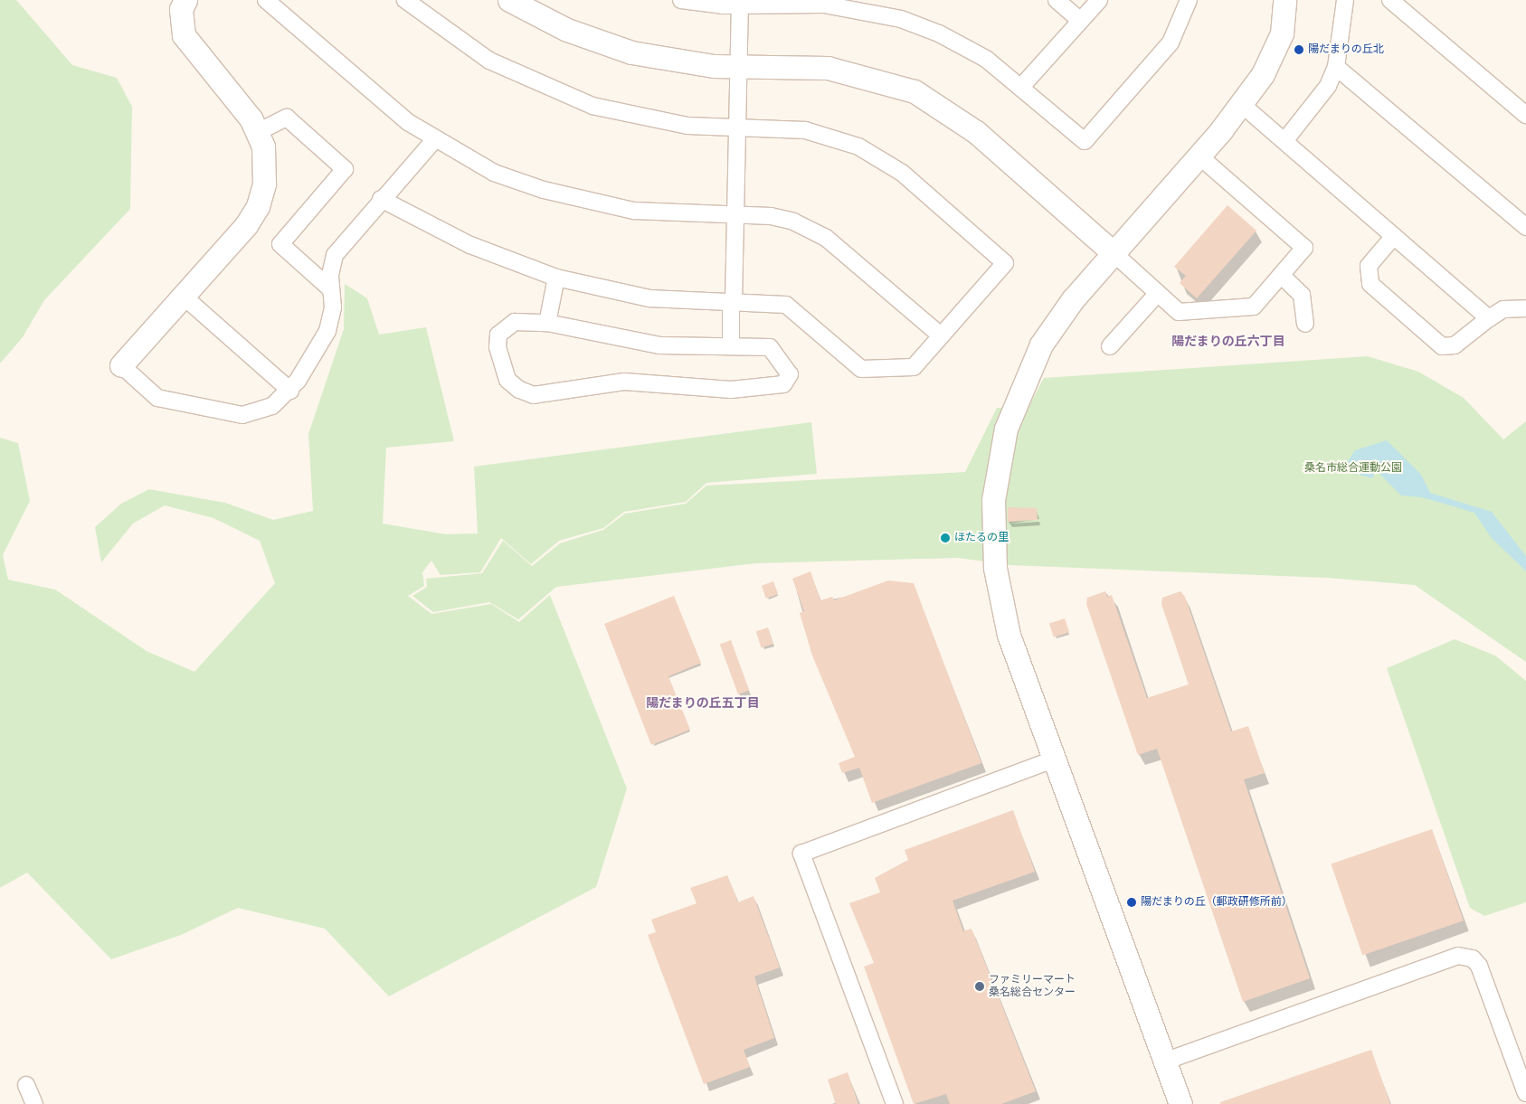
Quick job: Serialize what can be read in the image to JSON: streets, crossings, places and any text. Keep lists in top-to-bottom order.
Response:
{
  "districts": ["陽だまりの丘六丁目", "陽だまりの丘五丁目"],
  "parks": ["桑名市総合運動公園"],
  "places": [
    "陽だまりの丘北",
    "ほたるの里",
    "陽だまりの丘（郵政研修所前）",
    "ファミリーマート 桑名総合センター"
  ]
}
